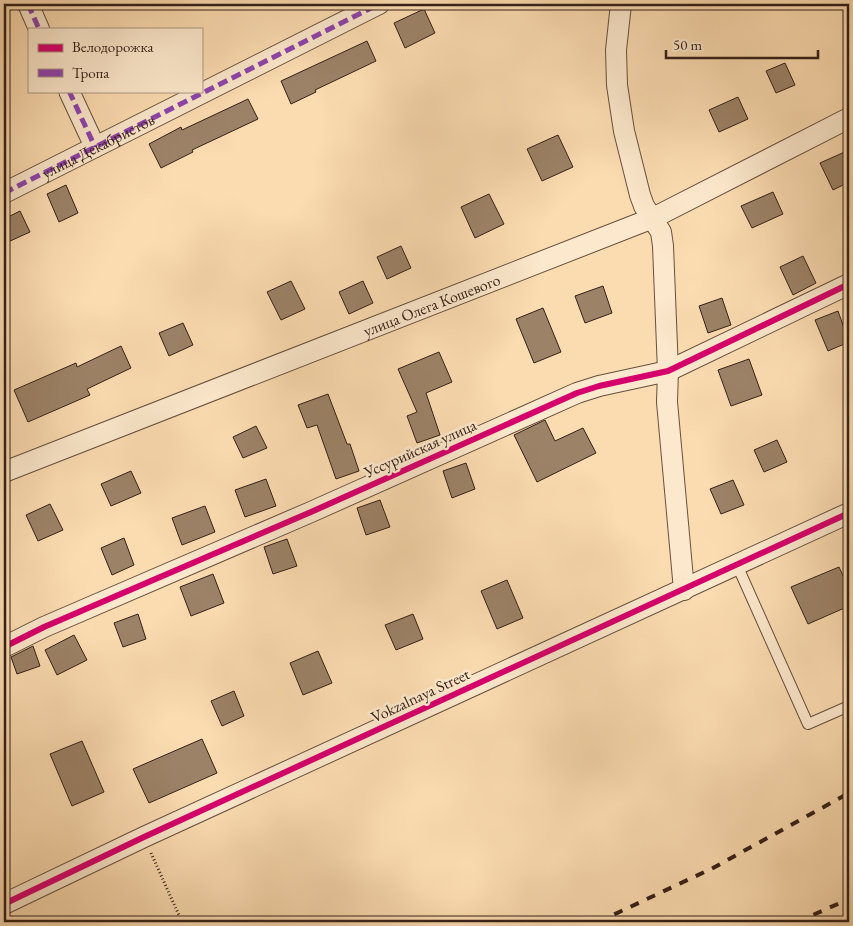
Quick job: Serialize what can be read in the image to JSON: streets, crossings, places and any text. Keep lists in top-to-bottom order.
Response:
{
  "streets": {
    "street": [
      "улица Декабристов",
      "улица Олега Кошевого",
      "Уссурийская улица",
      "Vokzalnaya Street"
    ]
  },
  "legend": ["Велодорожка", "Тропа"],
  "scale_bar": "50 m"
}
